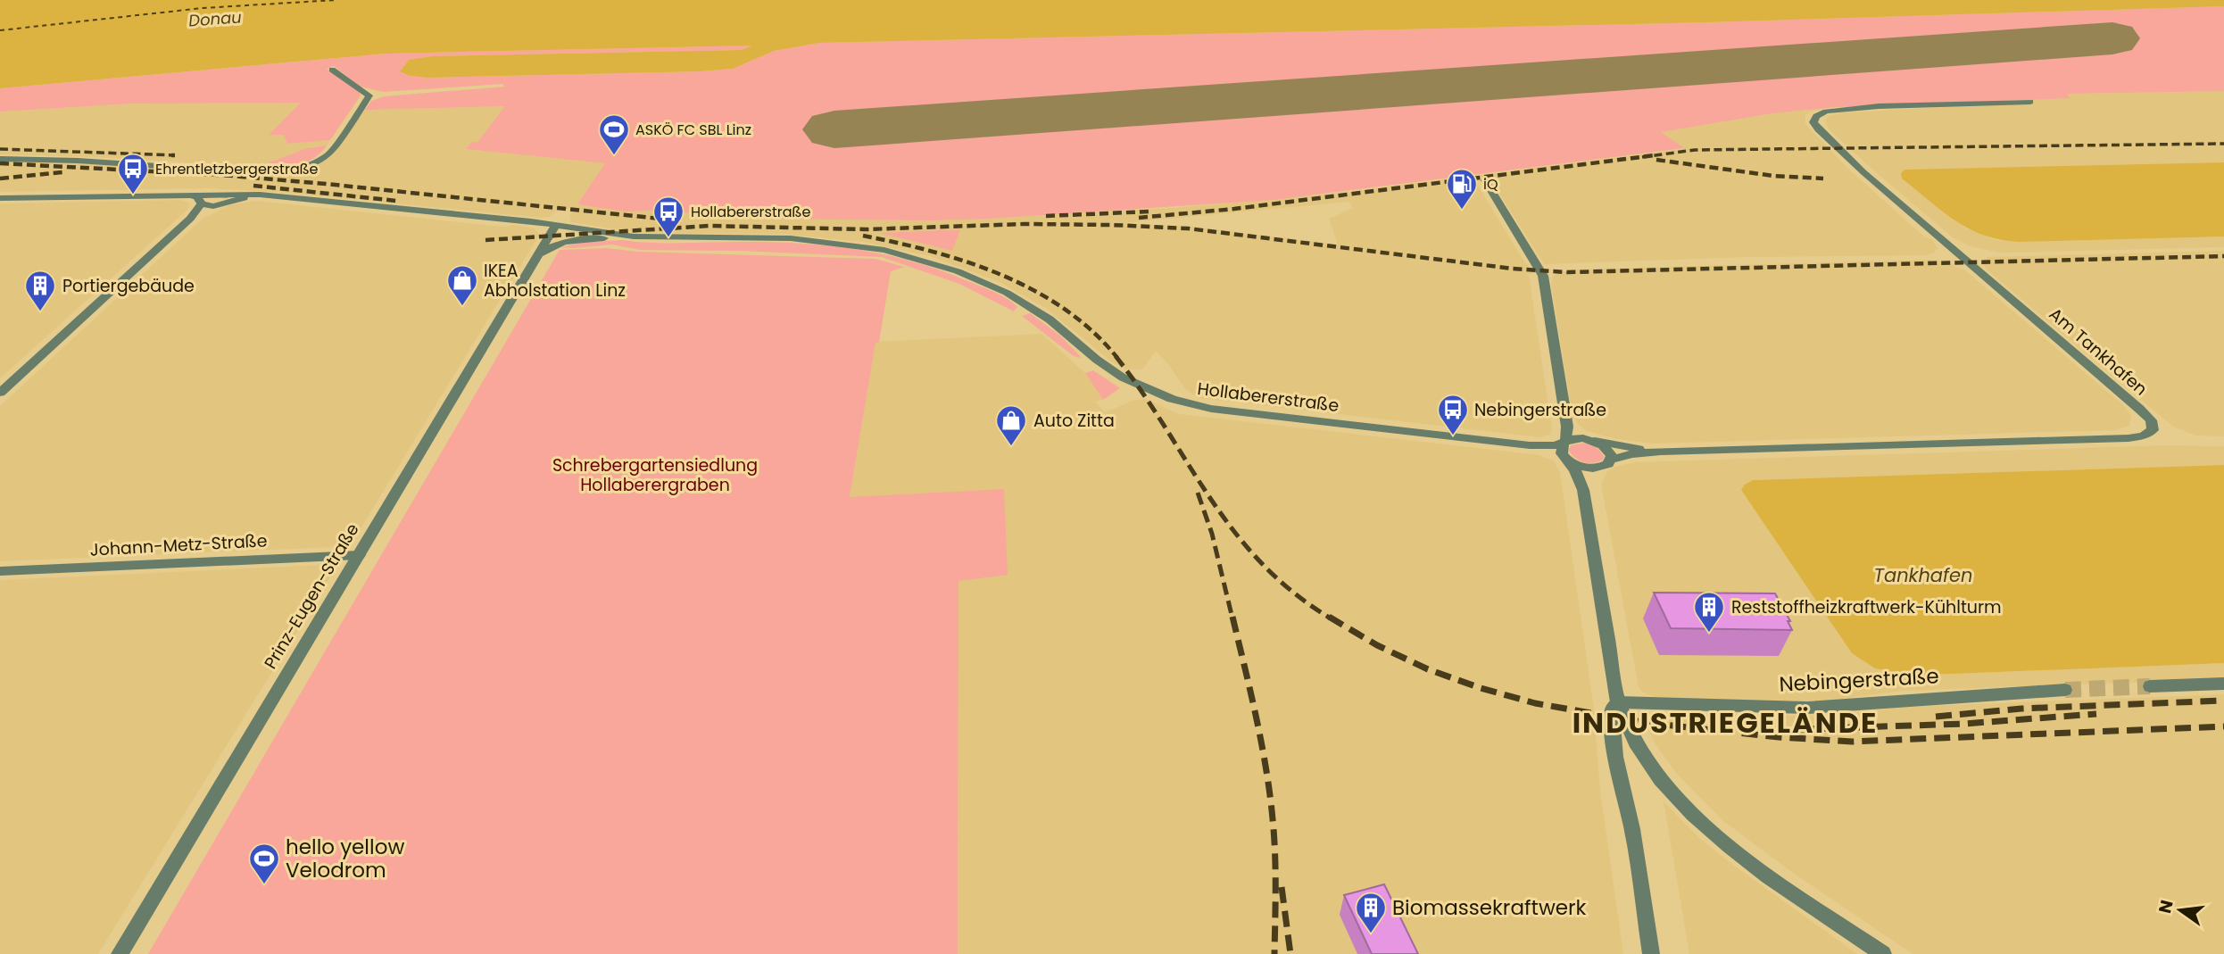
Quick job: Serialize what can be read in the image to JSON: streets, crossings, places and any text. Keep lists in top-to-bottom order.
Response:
{
  "streets": {
    "street": [
      "Am Tankhafen",
      "Hollabererstraße",
      "Johann-Metz-Straße",
      "Prinz-Eugen-Straße",
      "Nebingerstraße"
    ]
  },
  "crossings": [
    ["Hollabererstraße", "Prinz-Eugen-Straße"],
    ["Johann-Metz-Straße", "Prinz-Eugen-Straße"]
  ],
  "districts": ["INDUSTRIEGELÄNDE"],
  "water": ["Donau", "Tankhafen"],
  "parks": ["Schrebergartensiedlung Hollaberergraben"],
  "places": {
    "sports": ["ASKÖ FC SBL Linz", "hello yellow Velodrom"],
    "bus stop": ["Ehrentletzbergerstraße", "Hollabererstraße", "Nebingerstraße"],
    "fuel station": ["iQ"],
    "shop": ["IKEA Abholstation Linz", "Auto Zitta"],
    "building": ["Portiergebäude", "Reststoffheizkraftwerk-Kühlturm", "Biomassekraftwerk"]
  },
  "north": "left"
}
